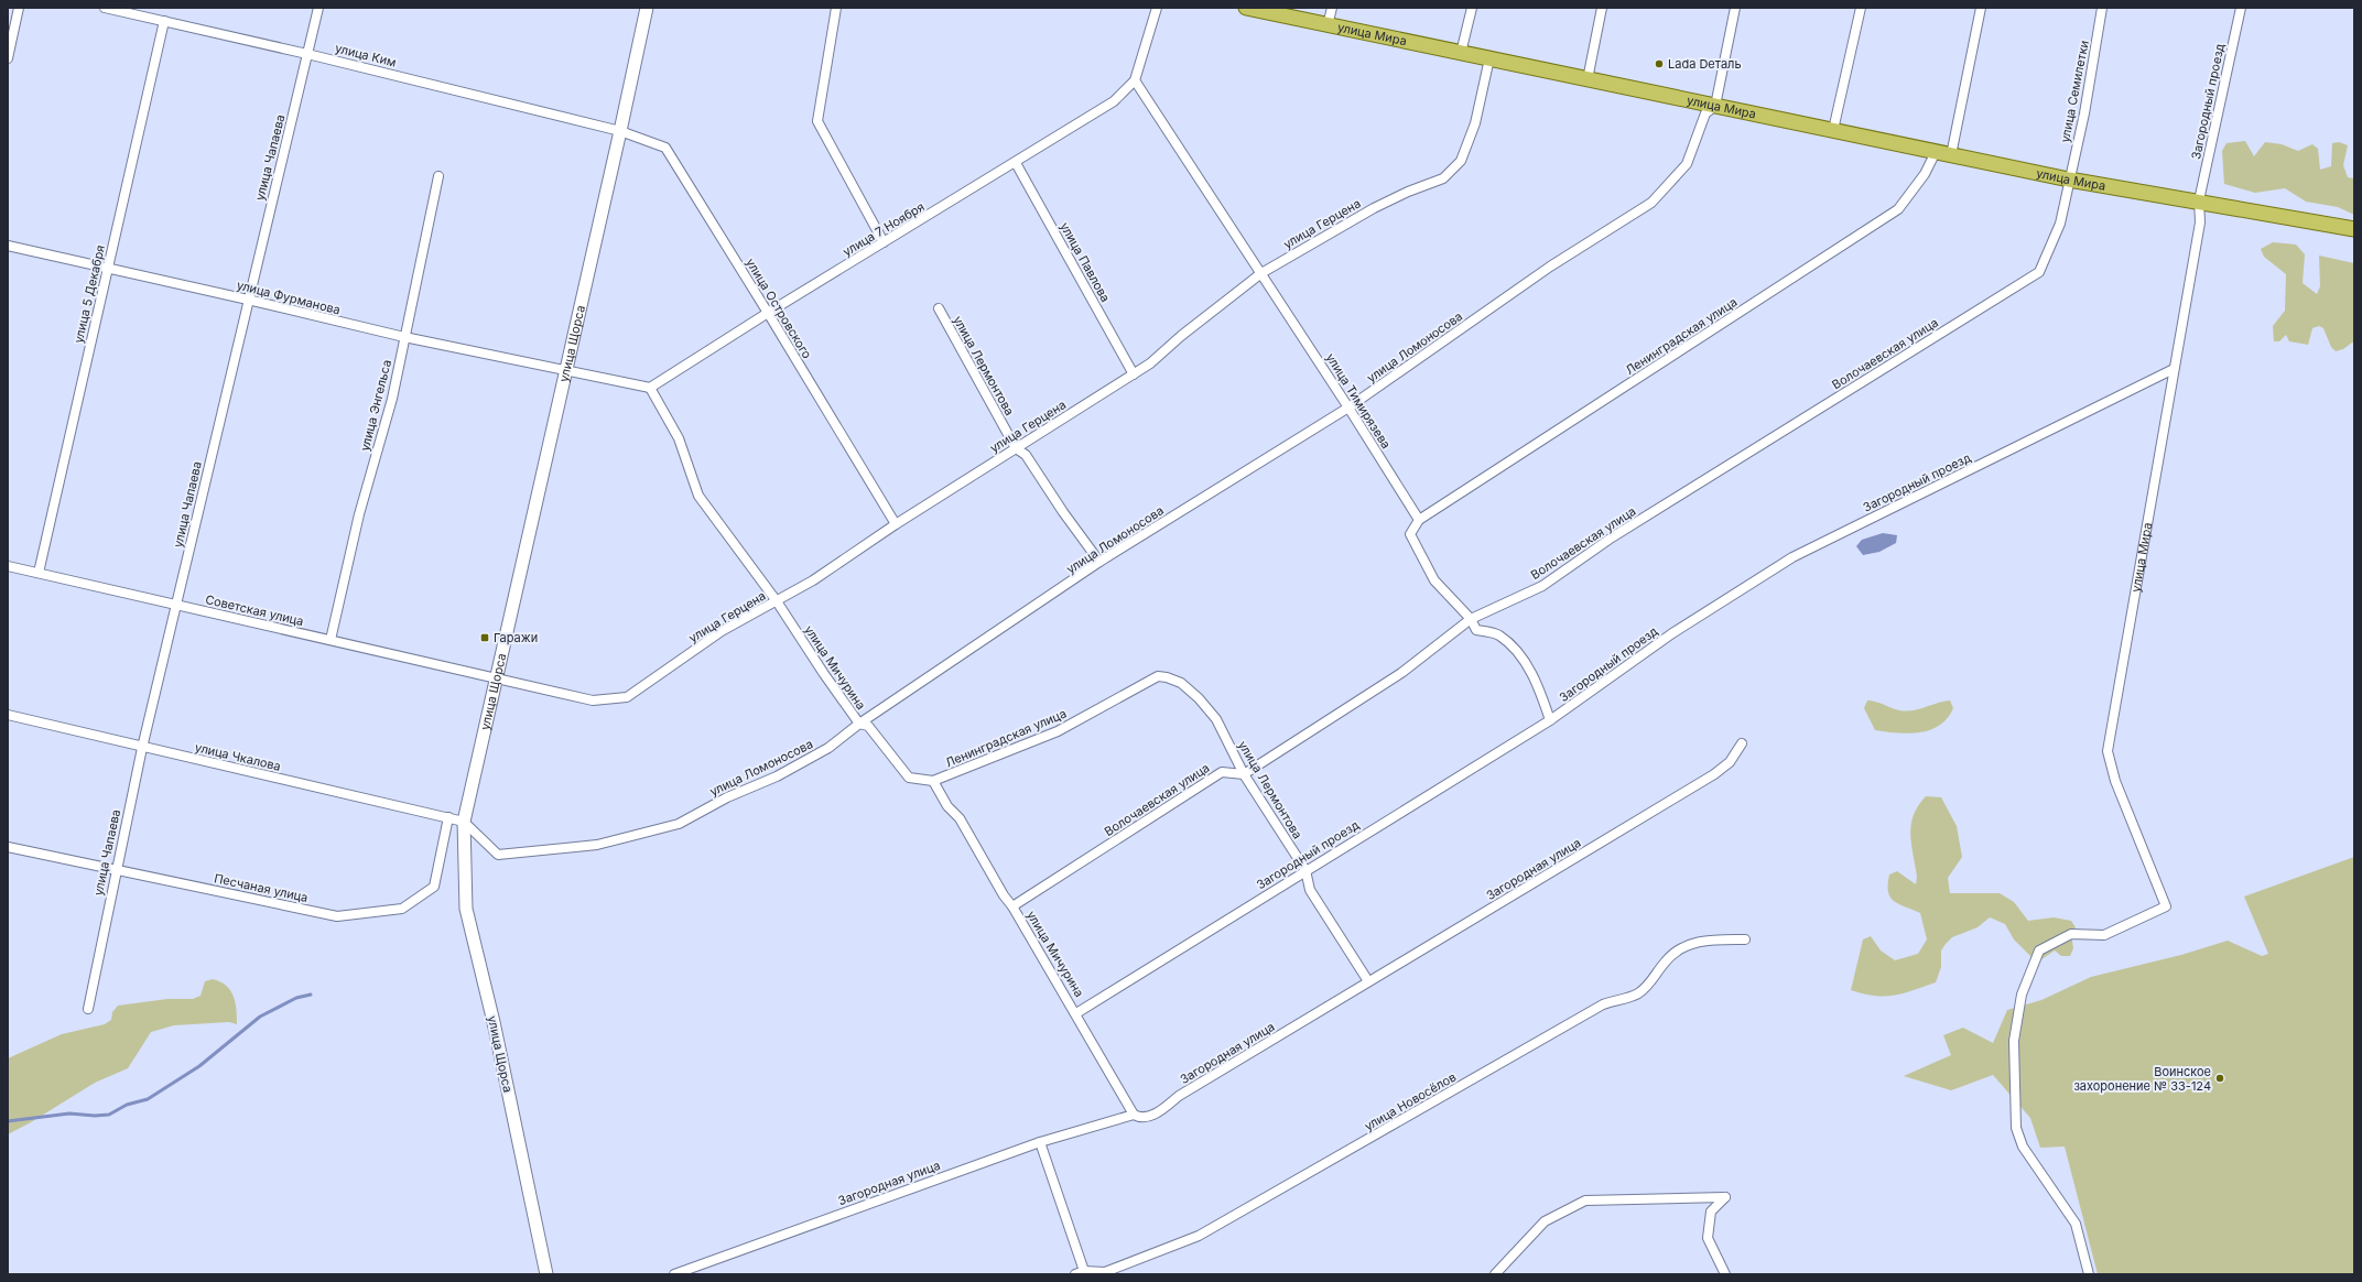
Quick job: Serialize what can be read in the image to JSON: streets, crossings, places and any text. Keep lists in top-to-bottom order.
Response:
{
  "streets": {
    "main road": ["улица Мира"],
    "street": [
      "улица Ким",
      "улица Семилетки",
      "Загородный проезд",
      "улица Чапаева",
      "улица Герцена",
      "улица 7 Ноября",
      "улица Павлова",
      "улица 5 Декабря",
      "улица Фурманова",
      "улица Островского",
      "Ленинградская улица",
      "улица Щорса",
      "улица Ломоносова",
      "Волочаевская улица",
      "улица Лермонтова",
      "улица Тимирязева",
      "улица Энгельса",
      "Советская улица",
      "улица Мичурина",
      "улица Чкалова",
      "Загородная улица",
      "Песчаная улица",
      "улица Новосёлов"
    ]
  },
  "crossings": [
    ["улица Мира", "улица Семилетки"],
    ["улица Мира", "Загородный проезд"],
    ["улица Мира", "улица Герцена"],
    ["улица Мира", "Ленинградская улица"],
    ["улица Мира", "улица Ломоносова"],
    ["улица Мира", "Волочаевская улица"],
    ["улица Ким", "улица Чапаева"],
    ["улица Ким", "улица 5 Декабря"],
    ["улица Ким", "улица Островского"],
    ["улица Ким", "улица Щорса"],
    ["улица Семилетки", "Волочаевская улица"],
    ["Загородный проезд", "улица Лермонтова"],
    ["Загородный проезд", "улица Мичурина"],
    ["улица Чапаева", "улица Фурманова"],
    ["улица Чапаева", "Советская улица"],
    ["улица Чапаева", "улица Чкалова"],
    ["улица Чапаева", "Песчаная улица"],
    ["улица Герцена", "улица Павлова"],
    ["улица Герцена", "улица Островского"],
    ["улица Герцена", "улица Щорса"],
    ["улица Герцена", "улица Лермонтова"],
    ["улица Герцена", "улица Тимирязева"],
    ["улица Герцена", "Советская улица"],
    ["улица Герцена", "улица Мичурина"],
    ["улица 7 Ноября", "улица Павлова"],
    ["улица 7 Ноября", "улица Островского"],
    ["улица 7 Ноября", "улица Тимирязева"],
    ["улица 7 Ноября", "улица Мичурина"],
    ["улица 5 Декабря", "улица Фурманова"],
    ["улица 5 Декабря", "Советская улица"],
    ["улица Фурманова", "улица Щорса"],
    ["улица Фурманова", "улица Энгельса"],
    ["улица Островского", "улица Щорса"],
    ["Ленинградская улица", "улица Лермонтова"],
    ["Ленинградская улица", "улица Тимирязева"],
    ["Ленинградская улица", "улица Мичурина"],
    ["улица Щорса", "улица Ломоносова"],
    ["улица Щорса", "Советская улица"],
    ["улица Щорса", "улица Чкалова"],
    ["улица Ломоносова", "улица Лермонтова"],
    ["улица Ломоносова", "улица Тимирязева"],
    ["улица Ломоносова", "улица Мичурина"],
    ["улица Ломоносова", "улица Чкалова"],
    ["Волочаевская улица", "улица Лермонтова"],
    ["Волочаевская улица", "улица Мичурина"],
    ["улица Лермонтова", "Загородная улица"],
    ["улица Энгельса", "Советская улица"],
    ["улица Мичурина", "Загородная улица"],
    ["улица Чкалова", "Песчаная улица"]
  ],
  "places": {
    "other": ["Lada Dеталь", "Воинское захоронение № 33-124"],
    "transit": ["Гаражи"]
  }
}
